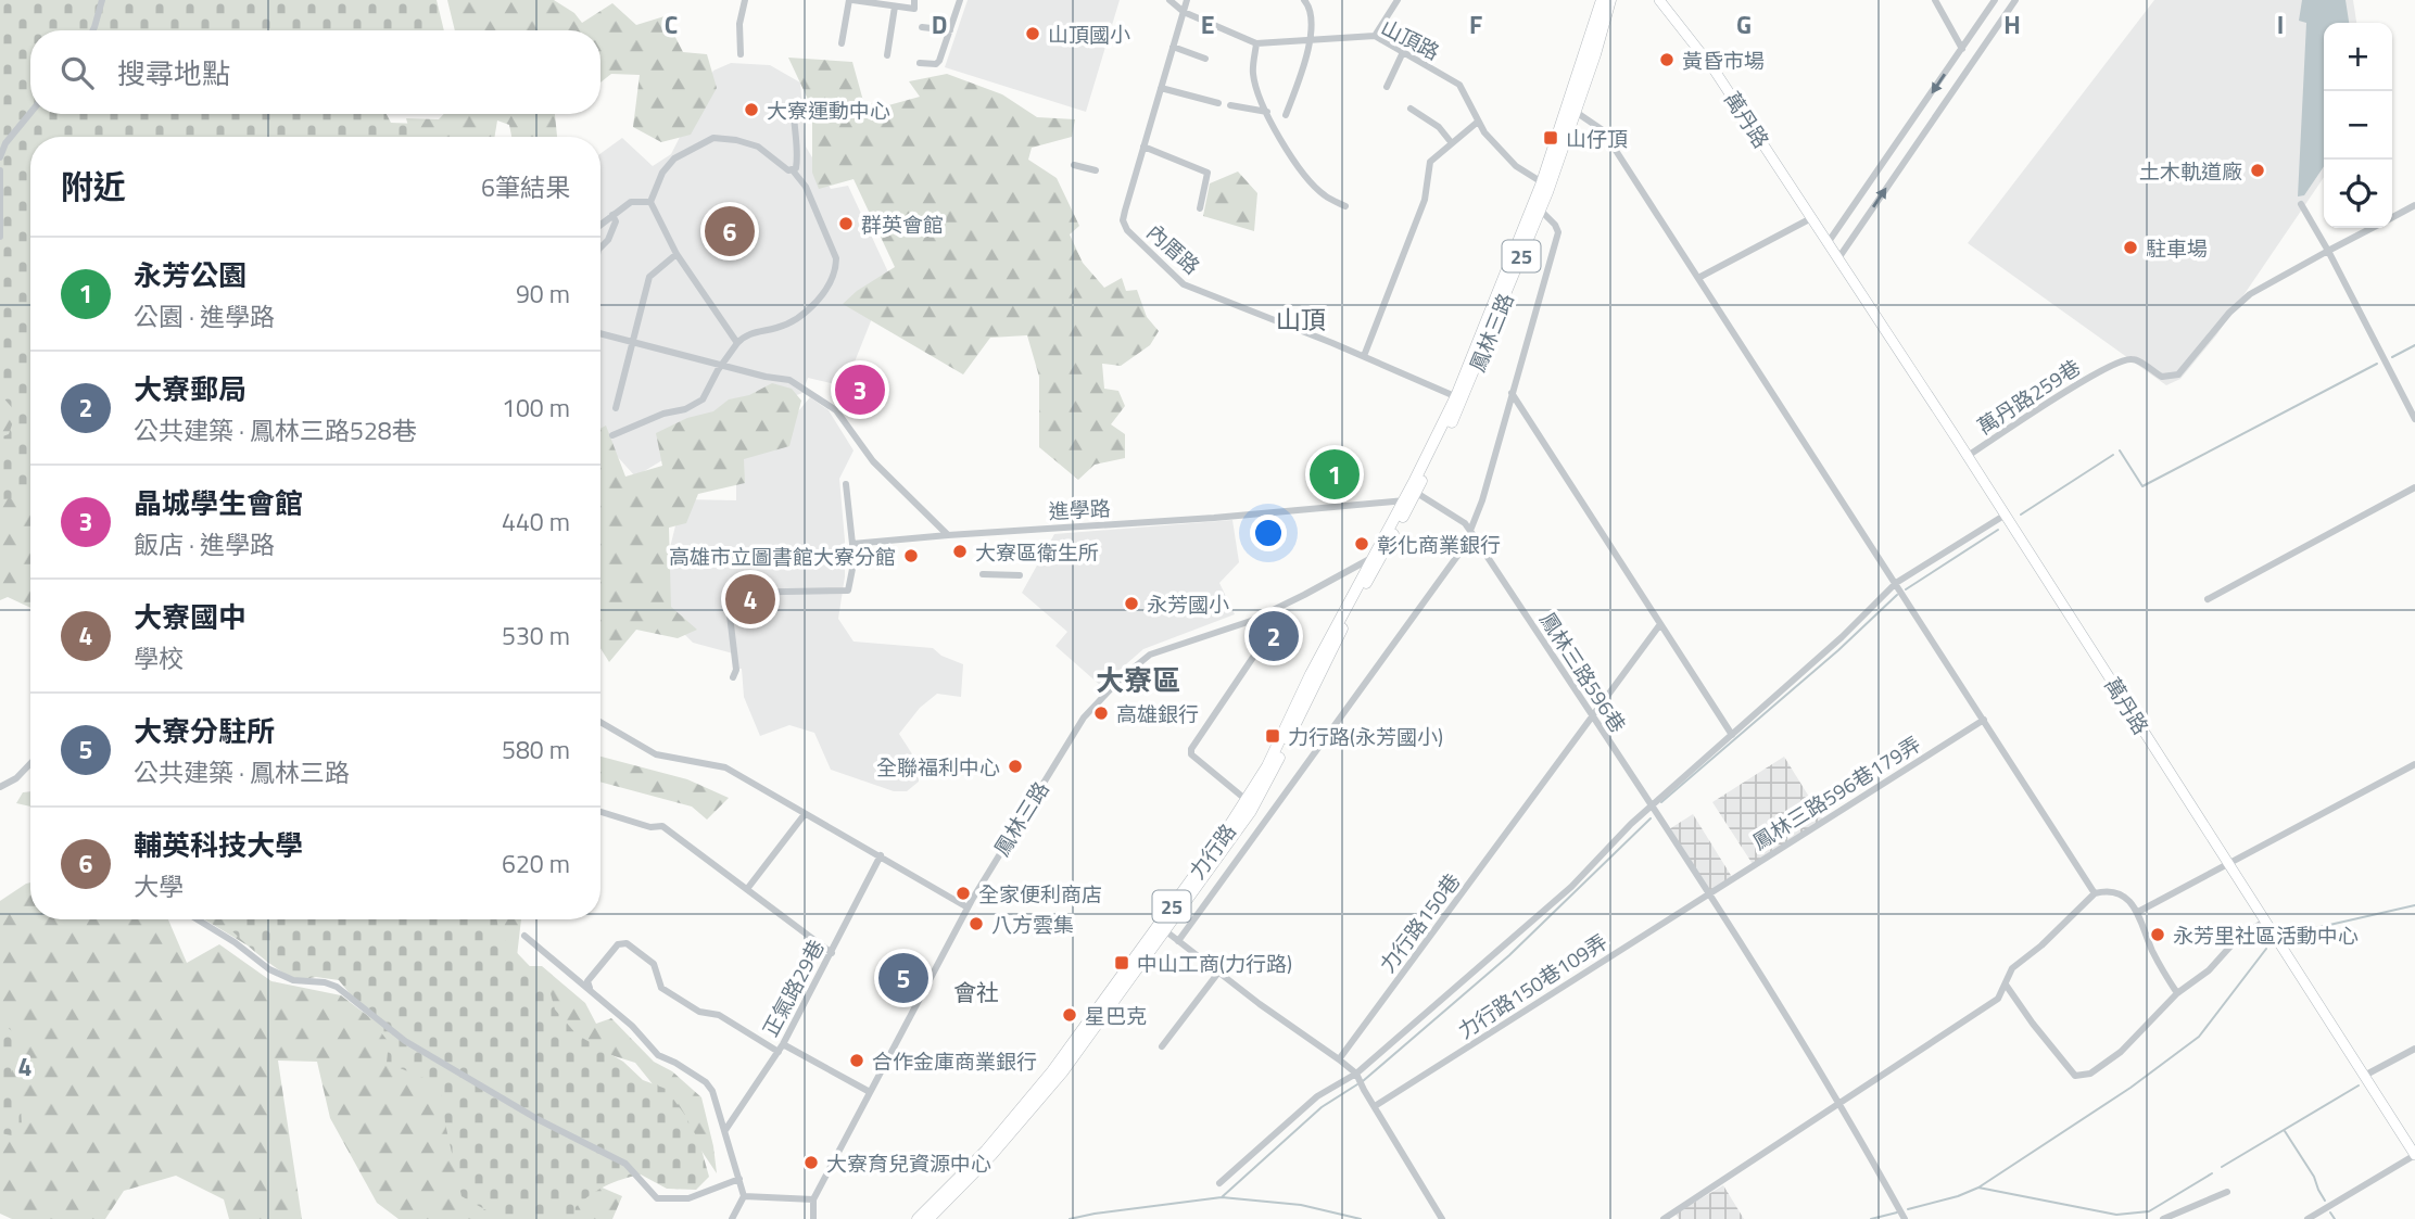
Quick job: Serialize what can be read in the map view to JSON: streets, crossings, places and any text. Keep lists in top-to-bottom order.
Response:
{
  "streets": {
    "main road": ["25", "鳳林三路", "力行路"],
    "street": [
      "山頂路",
      "萬丹路",
      "內厝路",
      "萬丹路259巷",
      "進學路",
      "鳳林三路596巷",
      "鳳林三路596巷179弄",
      "力行路150巷",
      "力行路150巷109弄",
      "正氣路29巷"
    ]
  },
  "crossings": [
    ["山頂路", "內厝路"],
    ["山頂路", "鳳林三路"],
    ["萬丹路", "萬丹路259巷"],
    ["內厝路", "鳳林三路"],
    ["鳳林三路", "進學路"],
    ["鳳林三路", "鳳林三路596巷"],
    ["鳳林三路", "力行路"],
    ["鳳林三路596巷", "鳳林三路596巷179弄"],
    ["鳳林三路596巷", "力行路150巷"],
    ["鳳林三路596巷", "力行路150巷109弄"],
    ["鳳林三路596巷179弄", "力行路150巷109弄"]
  ],
  "districts": ["山頂", "大寮區", "會社"],
  "places": {
    "other": [
      "山頂國小",
      "黃昏市場",
      "大寮運動中心",
      "土木軌道廠",
      "群英會館",
      "駐車場",
      "彰化商業銀行",
      "大寮區衛生所",
      "高雄市立圖書館大寮分館",
      "永芳國小",
      "高雄銀行",
      "全聯福利中心",
      "全家便利商店",
      "八方雲集",
      "永芳里社區活動中心",
      "星巴克",
      "合作金庫商業銀行",
      "大寮育兒資源中心"
    ],
    "transit": ["山仔頂", "力行路(永芳國小)", "中山工商(力行路)"]
  },
  "page": {
    "map_buttons": ["+", "−"],
    "search": "搜尋地點",
    "heading": ["附近", "6筆結果"],
    "pins": [
      "6",
      "3",
      "1",
      "4",
      "2",
      "5"
    ],
    "list": [
      {
        "mark": "1",
        "name": "永芳公園",
        "note": "公園 · 進學路",
        "value": "90 m"
      },
      {
        "mark": "2",
        "name": "大寮郵局",
        "note": "公共建築 · 鳳林三路528巷",
        "value": "100 m"
      },
      {
        "mark": "3",
        "name": "晶城學生會館",
        "note": "飯店 · 進學路",
        "value": "440 m"
      },
      {
        "mark": "4",
        "name": "大寮國中",
        "note": "學校",
        "value": "530 m"
      },
      {
        "mark": "5",
        "name": "大寮分駐所",
        "note": "公共建築 · 鳳林三路",
        "value": "580 m"
      },
      {
        "mark": "6",
        "name": "輔英科技大學",
        "note": "大學",
        "value": "620 m"
      }
    ]
  },
  "grid": {
    "columns": [
      "C",
      "D",
      "E",
      "F",
      "G",
      "H",
      "I"
    ],
    "rows": ["4"]
  }
}
